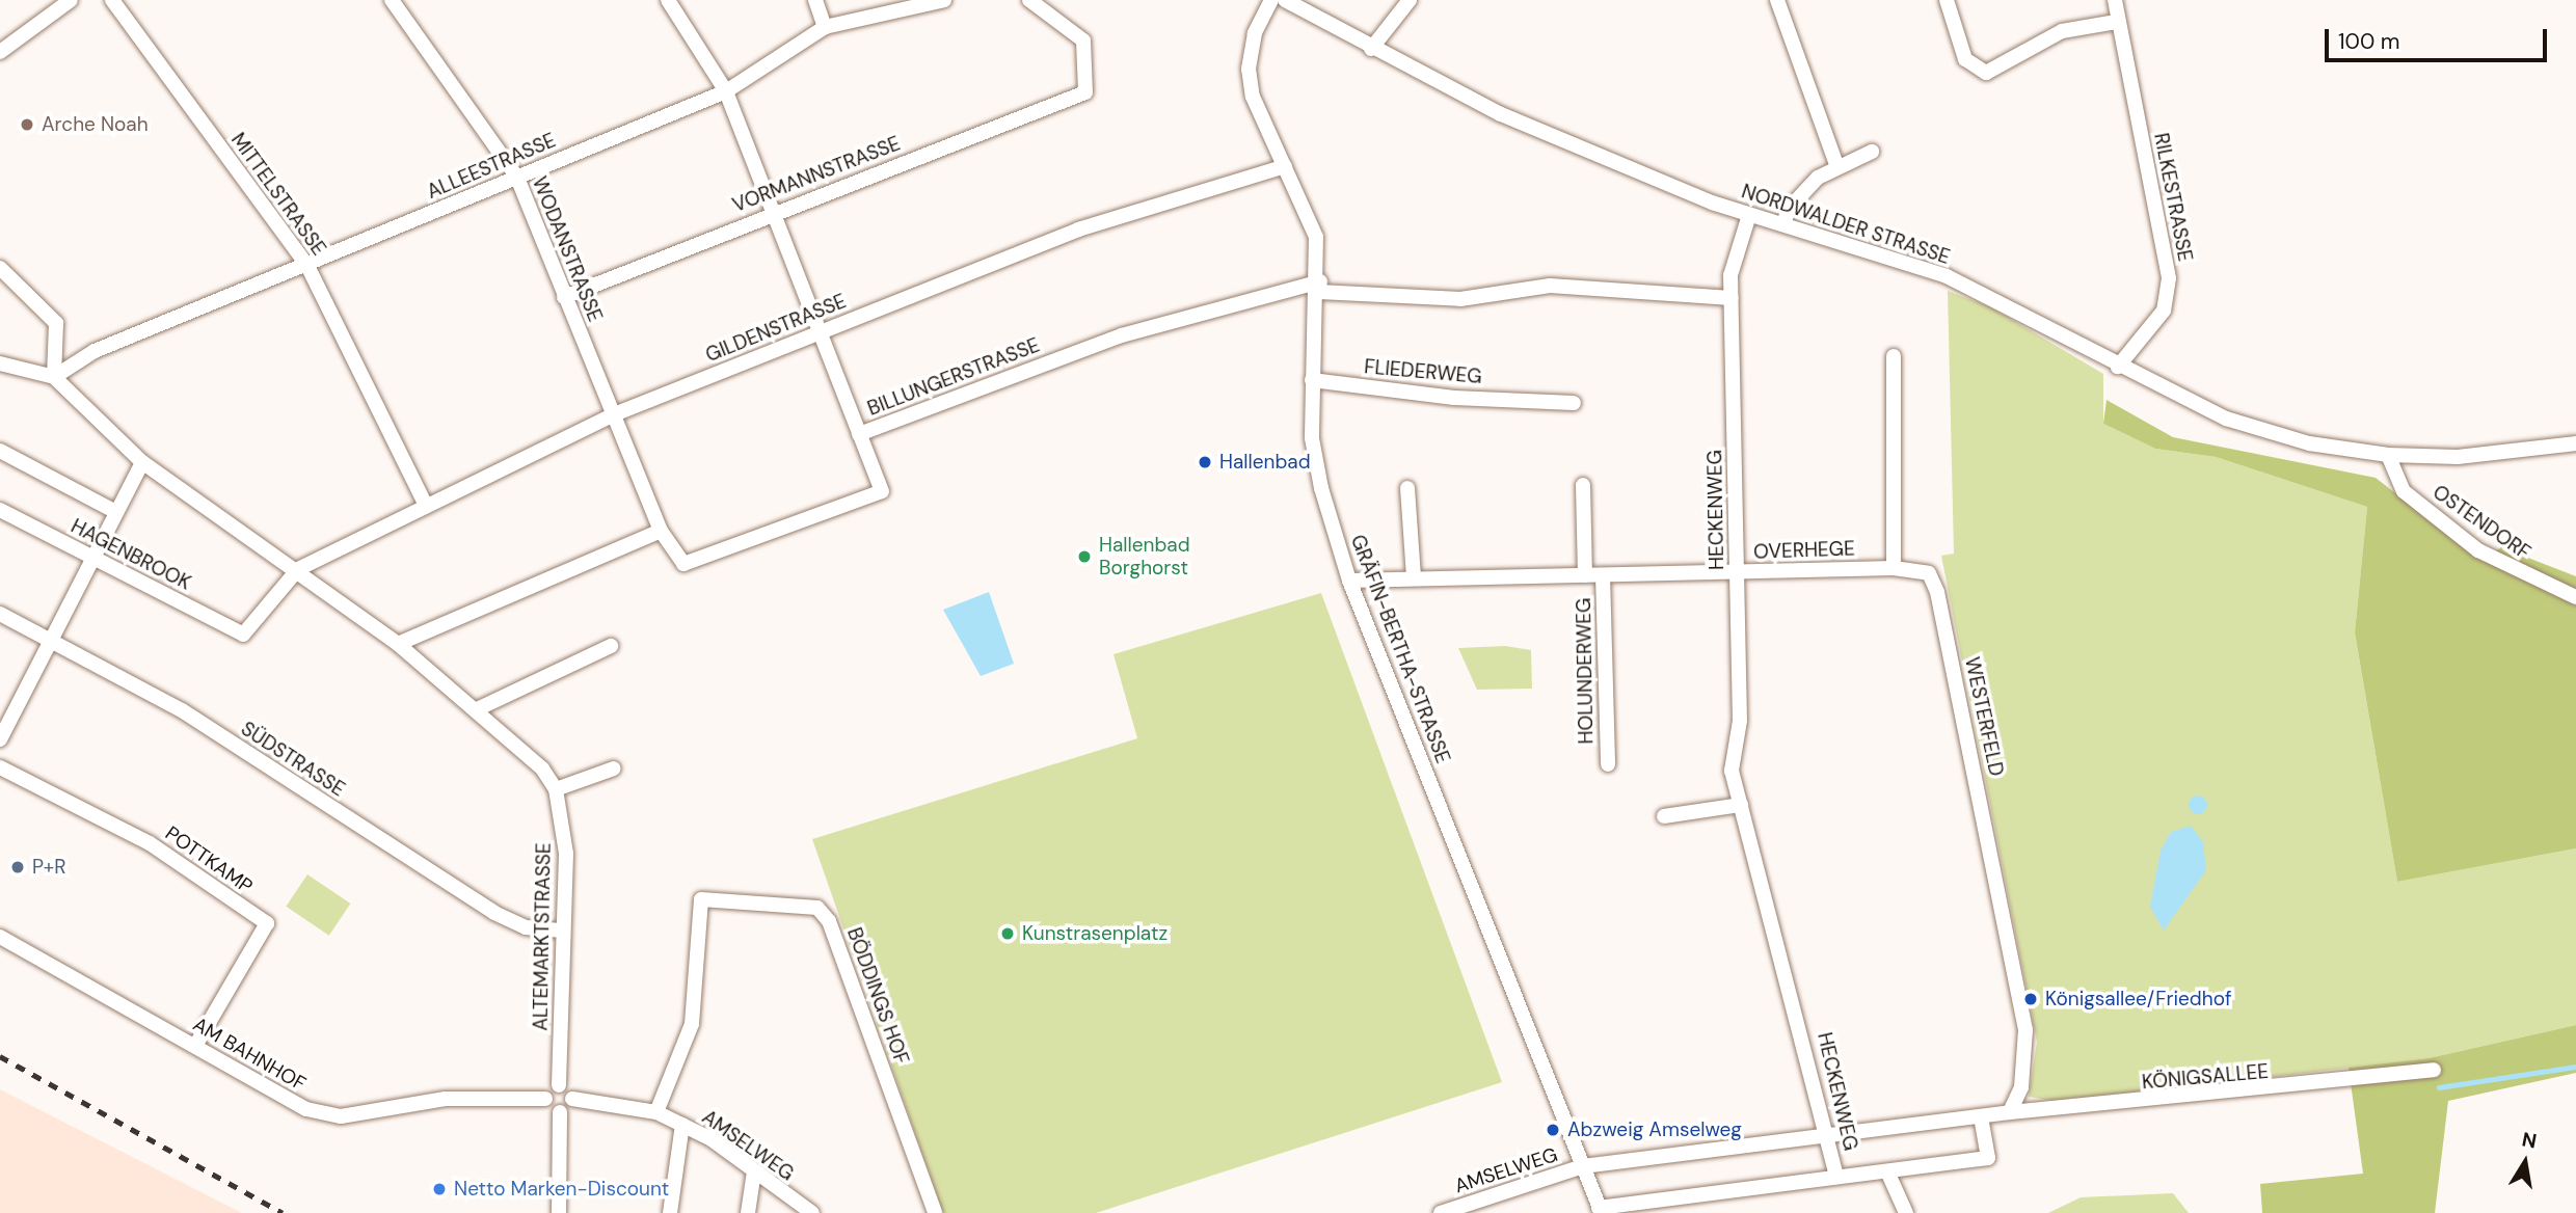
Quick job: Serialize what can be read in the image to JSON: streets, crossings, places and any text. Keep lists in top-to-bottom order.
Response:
{
  "streets": {
    "street": [
      "ALLEESTRASSE",
      "VORMANNSTRASSE",
      "MITTELSTRASSE",
      "RILKESTRASSE",
      "NORDWALDER STRASSE",
      "WODANSTRASSE",
      "GILDENSTRASSE",
      "FLIEDERWEG",
      "BILLUNGERSTRASSE",
      "HECKENWEG",
      "OSTENDORF",
      "OVERHEGE",
      "HAGENBROOK",
      "GRÄFIN-BERTHA-STRASSE",
      "HOLUNDERWEG",
      "WESTERFELD",
      "SÜDSTRASSE",
      "POTTKAMP",
      "ALTEMARKTSTRASSE",
      "BÖDDINGS HOF",
      "AM BAHNHOF",
      "KÖNIGSALLEE",
      "AMSELWEG"
    ]
  },
  "crossings": [
    ["ALLEESTRASSE", "MITTELSTRASSE"],
    ["ALLEESTRASSE", "WODANSTRASSE"],
    ["VORMANNSTRASSE", "WODANSTRASSE"],
    ["MITTELSTRASSE", "GILDENSTRASSE"],
    ["RILKESTRASSE", "NORDWALDER STRASSE"],
    ["NORDWALDER STRASSE", "HECKENWEG"],
    ["NORDWALDER STRASSE", "OSTENDORF"],
    ["WODANSTRASSE", "GILDENSTRASSE"],
    ["WODANSTRASSE", "BILLUNGERSTRASSE"],
    ["GILDENSTRASSE", "BILLUNGERSTRASSE"],
    ["GILDENSTRASSE", "HAGENBROOK"],
    ["GILDENSTRASSE", "GRÄFIN-BERTHA-STRASSE"],
    ["FLIEDERWEG", "GRÄFIN-BERTHA-STRASSE"],
    ["BILLUNGERSTRASSE", "HECKENWEG"],
    ["BILLUNGERSTRASSE", "GRÄFIN-BERTHA-STRASSE"],
    ["HECKENWEG", "OVERHEGE"],
    ["HECKENWEG", "KÖNIGSALLEE"],
    ["OVERHEGE", "GRÄFIN-BERTHA-STRASSE"],
    ["OVERHEGE", "HOLUNDERWEG"],
    ["OVERHEGE", "WESTERFELD"],
    ["GRÄFIN-BERTHA-STRASSE", "KÖNIGSALLEE"],
    ["GRÄFIN-BERTHA-STRASSE", "AMSELWEG"],
    ["WESTERFELD", "KÖNIGSALLEE"],
    ["SÜDSTRASSE", "ALTEMARKTSTRASSE"],
    ["POTTKAMP", "AM BAHNHOF"],
    ["BÖDDINGS HOF", "AMSELWEG"],
    ["KÖNIGSALLEE", "AMSELWEG"]
  ],
  "places": [
    "Arche Noah",
    "Hallenbad",
    "Hallenbad Borghorst",
    "P+R",
    "Kunstrasenplatz",
    "Königsallee/Friedhof",
    "Abzweig Amselweg",
    "Netto Marken-Discount"
  ],
  "scale_bar": "100 m",
  "north": "top"
}
